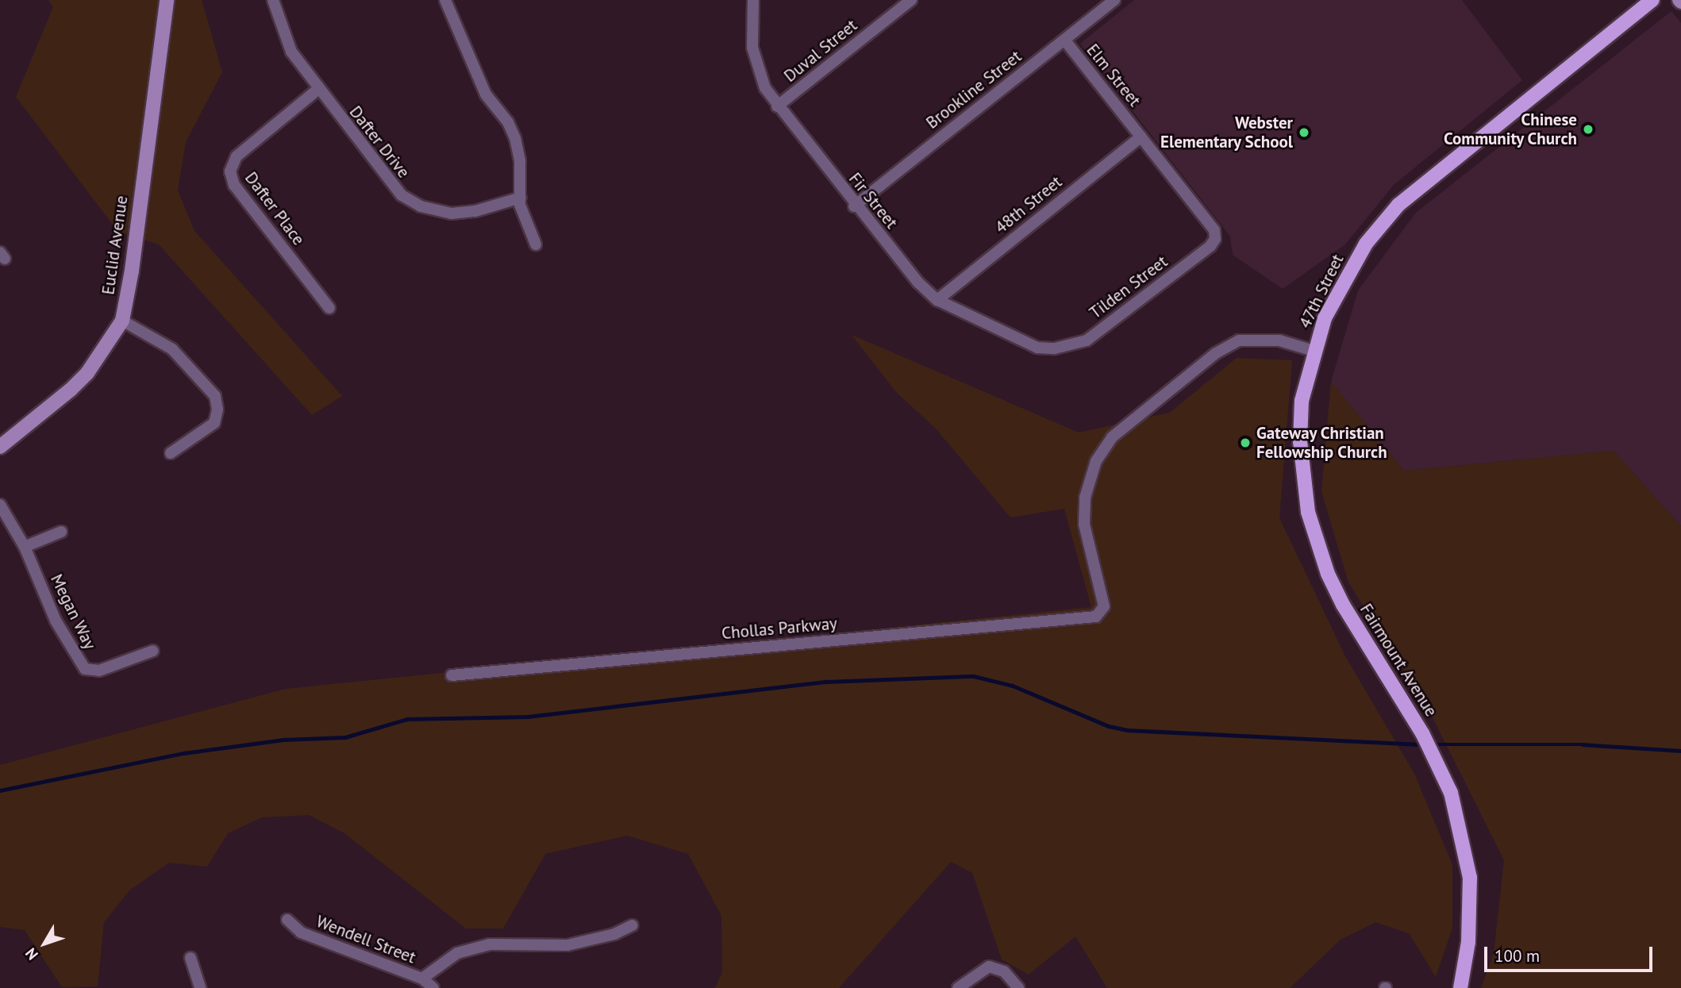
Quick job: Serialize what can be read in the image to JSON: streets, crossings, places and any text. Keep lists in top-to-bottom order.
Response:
{
  "streets": {
    "main road": ["Euclid Avenue", "47th Street", "Fairmount Avenue"],
    "street": [
      "Duval Street",
      "Elm Street",
      "Brookline Street",
      "Dafter Drive",
      "Fir Street",
      "48th Street",
      "Dafter Place",
      "Tilden Street",
      "Megan Way",
      "Chollas Parkway",
      "Wendell Street"
    ]
  },
  "crossings": [
    ["Duval Street", "Fir Street"],
    ["Elm Street", "Brookline Street"],
    ["Elm Street", "48th Street"],
    ["Elm Street", "Tilden Street"],
    ["Brookline Street", "Fir Street"],
    ["Dafter Drive", "Dafter Place"],
    ["Fir Street", "48th Street"],
    ["Fir Street", "Tilden Street"],
    ["47th Street", "Chollas Parkway"],
    ["47th Street", "Fairmount Avenue"]
  ],
  "places": ["Chinese Community Church", "Webster Elementary School", "Gateway Christian Fellowship Church"],
  "scale_bar": "100 m",
  "north": "bottom left"
}
